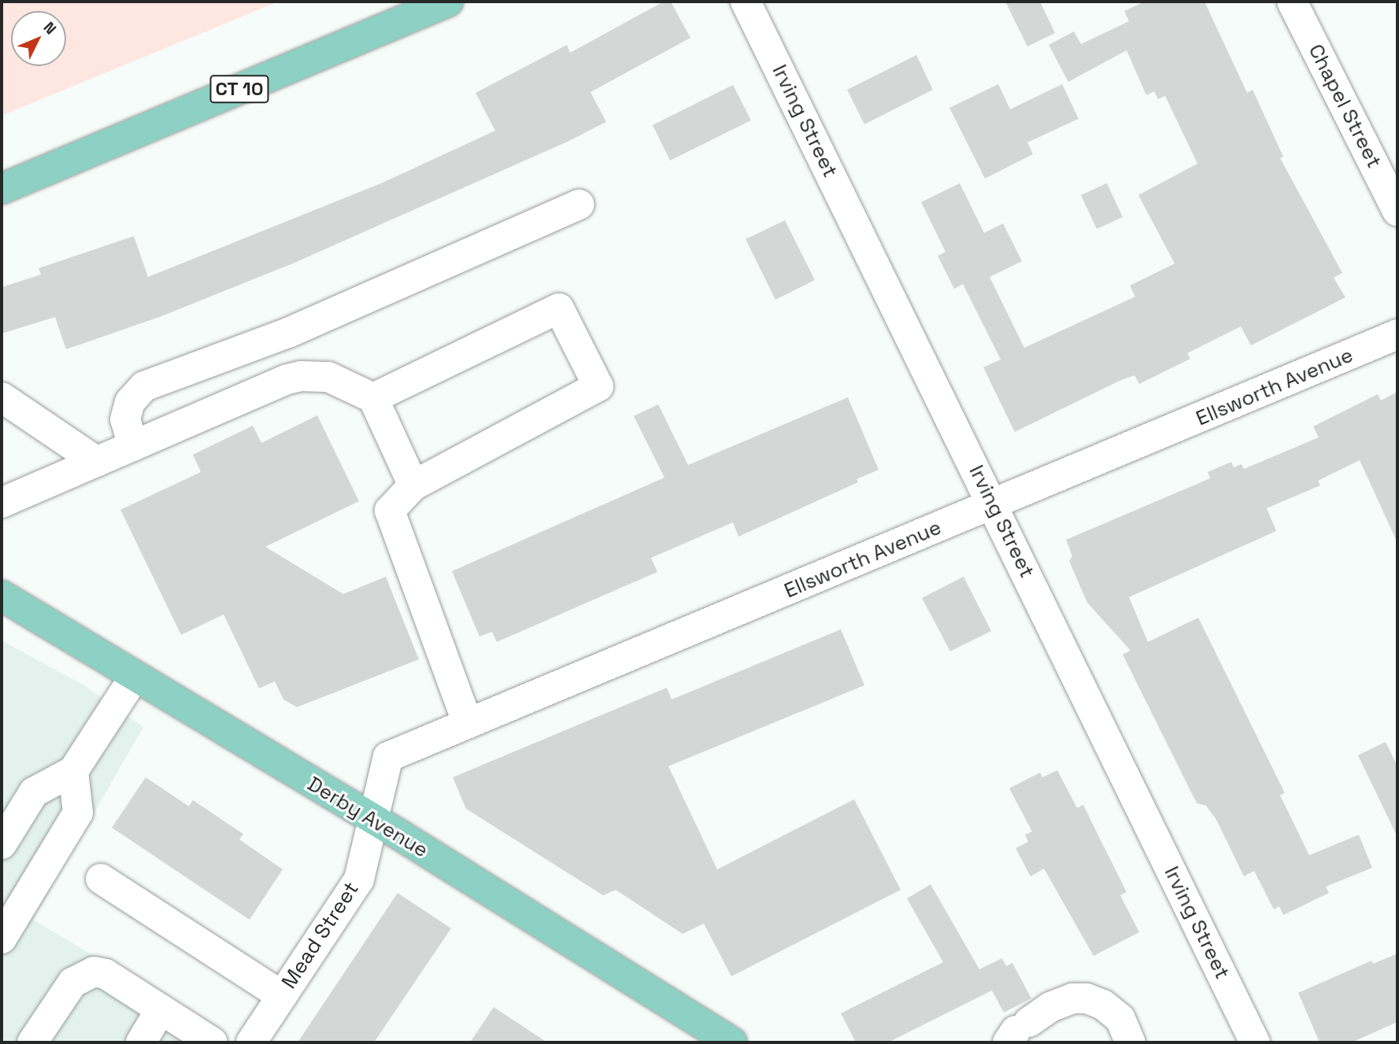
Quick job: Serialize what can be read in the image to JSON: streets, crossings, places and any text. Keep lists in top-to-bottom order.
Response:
{
  "streets": {
    "main road": ["CT 10", "Derby Avenue"],
    "street": [
      "Chapel Street",
      "Irving Street",
      "Ellsworth Avenue",
      "Mead Street"
    ]
  },
  "crossings": [
    ["Irving Street", "Ellsworth Avenue"],
    ["Ellsworth Avenue", "Derby Avenue"],
    ["Ellsworth Avenue", "Mead Street"],
    ["Derby Avenue", "Mead Street"]
  ],
  "north": "top right"
}
